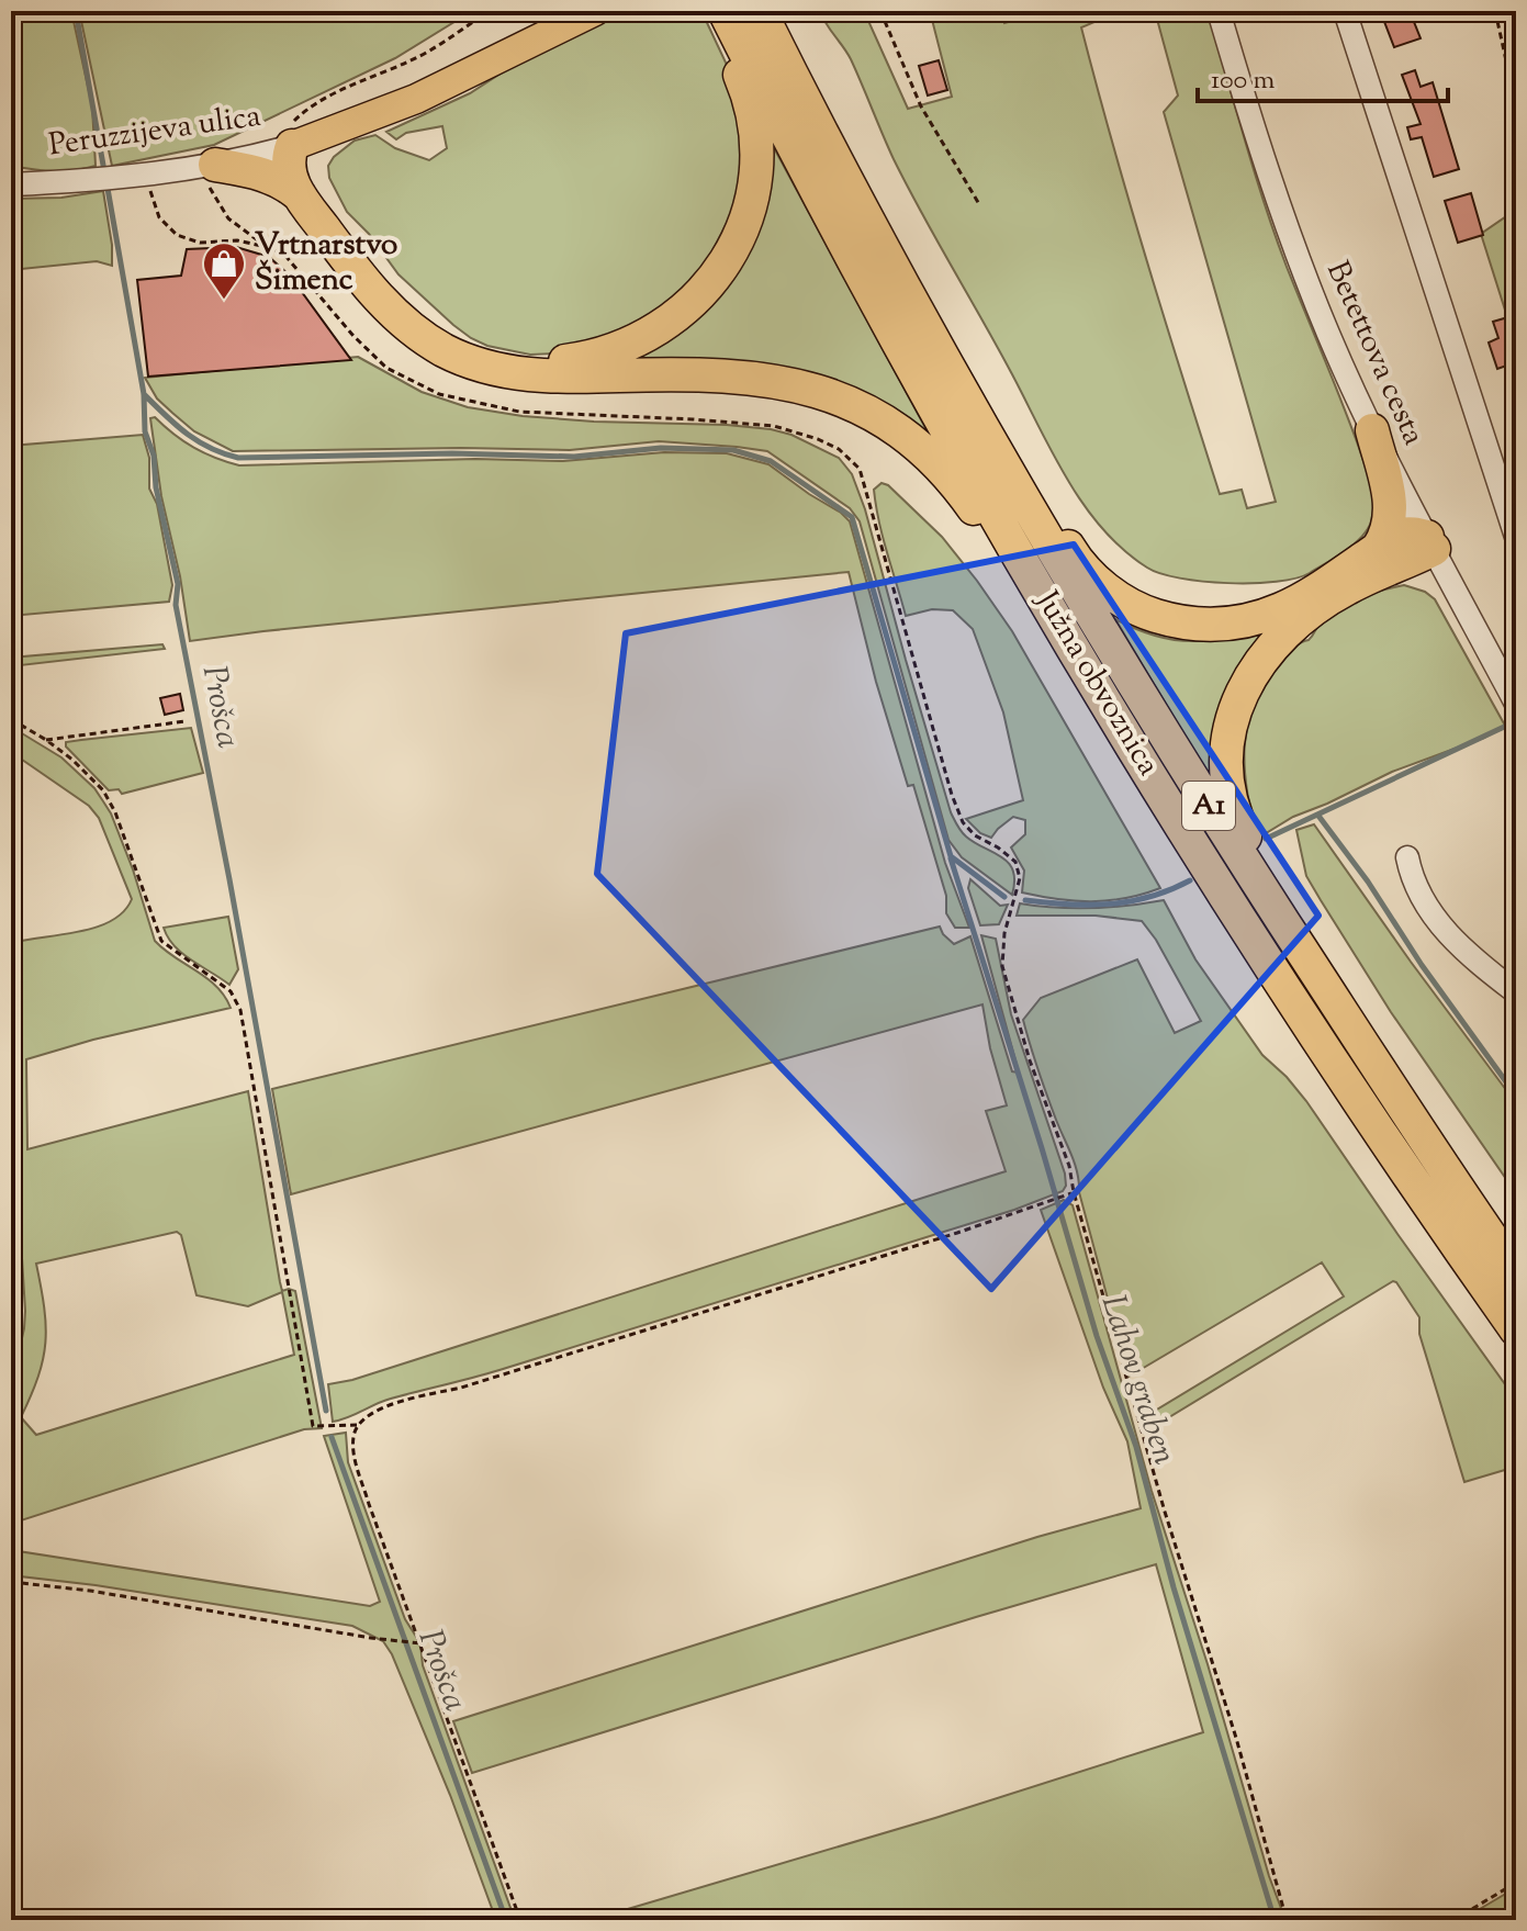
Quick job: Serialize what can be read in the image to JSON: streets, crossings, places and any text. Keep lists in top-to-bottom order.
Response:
{
  "streets": {
    "highway": ["Južna obvoznica", "A1"],
    "main road": ["Peruzzijeva ulica"],
    "street": ["Betettova cesta"]
  },
  "water": ["Prošca", "Lahov graben"],
  "places": {
    "shop": ["Vrtnarstvo Šimenc"]
  },
  "scale_bar": "100 m"
}
